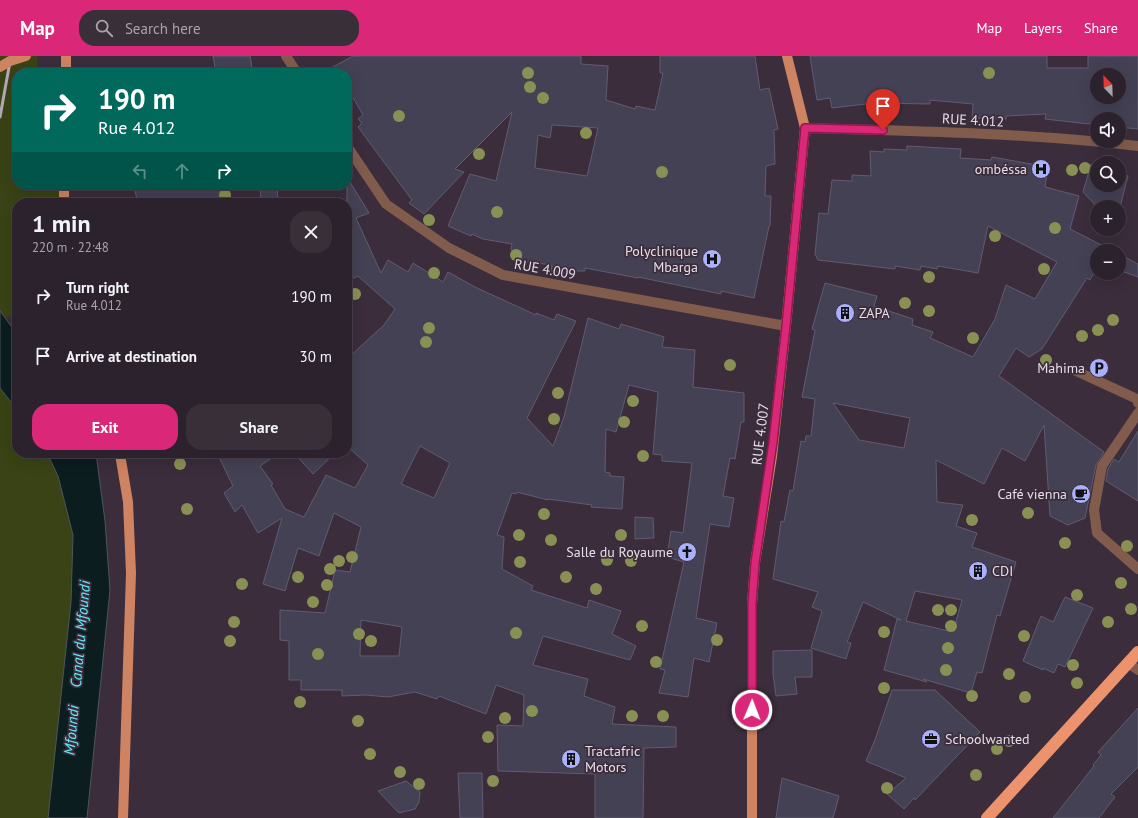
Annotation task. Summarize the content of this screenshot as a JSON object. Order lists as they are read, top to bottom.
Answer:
{
  "streets": {
    "main road": ["RUE 4.007"],
    "street": ["RUE 4.012", "RUE 4.009"]
  },
  "crossings": [
    ["RUE 4.012", "RUE 4.007"],
    ["RUE 4.009", "RUE 4.007"]
  ],
  "water": ["Canal du Mfoundi", "Mfoundi"],
  "places": {
    "hospital": ["ombéssa", "Polyclinique Mbarga"],
    "building": ["ZAPA", "CDI", "Tractafric Motors"],
    "parking": ["Mahima"],
    "cafe": ["Café vienna"],
    "church": ["Salle du Royaume"],
    "office": ["Schoolwanted"]
  },
  "north": "top left",
  "page": {
    "header": "Map",
    "search": "Search here",
    "nav": ["Map", "Layers", "Share"],
    "map_buttons": ["+", "−"],
    "turn": ["190 m", "Rue 4.012"],
    "heading": ["1 min", "220 m · 22:48"],
    "list": [
      {
        "name": "Turn right",
        "note": "Rue 4.012",
        "value": "190 m"
      },
      {
        "name": "Arrive at destination",
        "value": "30 m"
      }
    ],
    "buttons": ["Exit", "Share"]
  }
}
